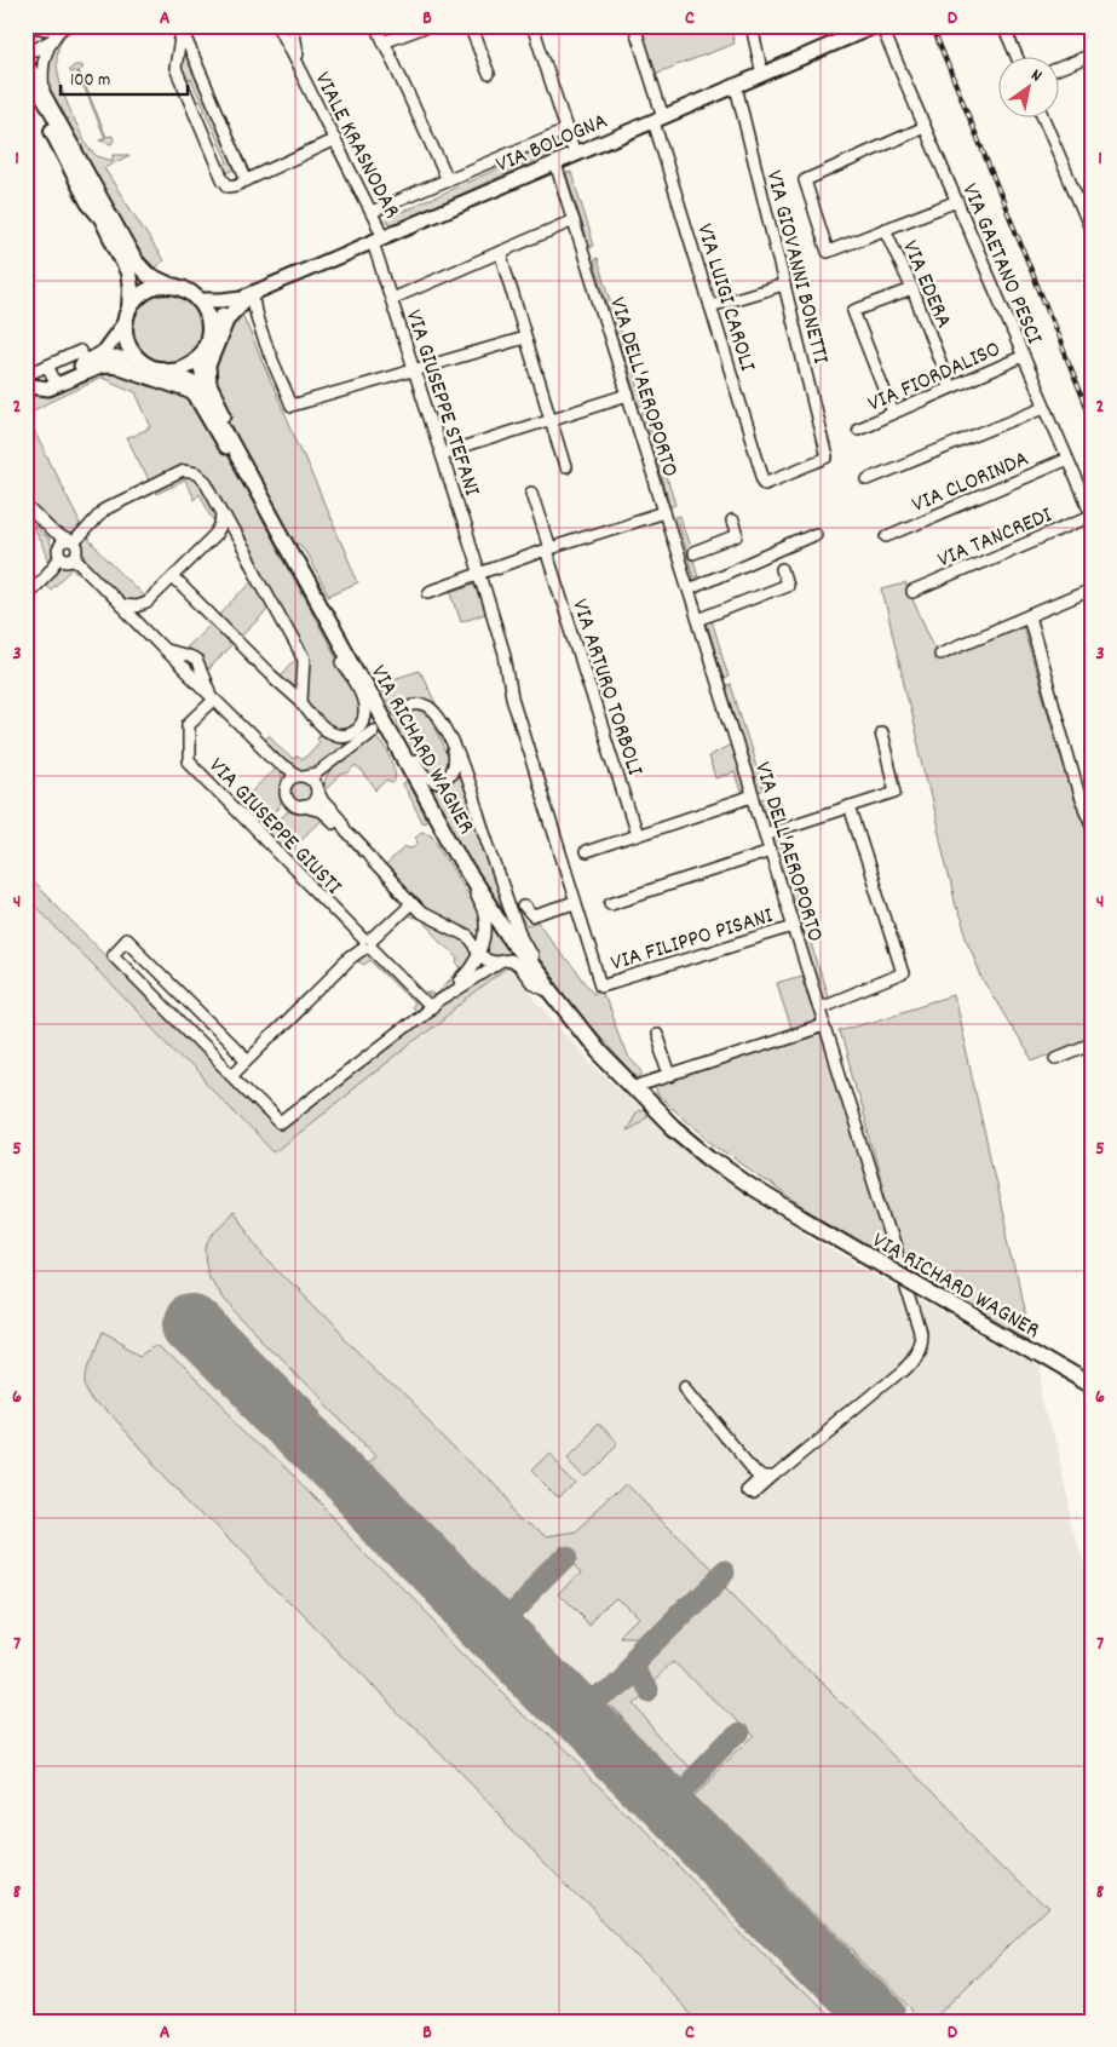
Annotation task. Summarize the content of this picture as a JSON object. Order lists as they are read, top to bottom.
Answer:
{
  "streets": {
    "main road": ["VIA BOLOGNA", "VIA RICHARD WAGNER"],
    "street": [
      "VIALE KRASNODAR",
      "VIA GAETANO PESCI",
      "VIA GIOVANNI BONETTI",
      "VIA EDERA",
      "VIA LUIGI CAROLI",
      "VIA FIORDALISO",
      "VIA DELL'AEROPORTO",
      "VIA GIUSEPPE STEFANI",
      "VIA CLORINDA",
      "VIA TANCREDI",
      "VIA ARTURO TORBOLI",
      "VIA GIUSEPPE GIUSTI",
      "VIA FILIPPO PISANI"
    ]
  },
  "crossings": [
    ["VIA BOLOGNA", "VIALE KRASNODAR"],
    ["VIA BOLOGNA", "VIA GIOVANNI BONETTI"],
    ["VIA BOLOGNA", "VIA LUIGI CAROLI"],
    ["VIA BOLOGNA", "VIA DELL'AEROPORTO"],
    ["VIA BOLOGNA", "VIA GIUSEPPE STEFANI"],
    ["VIA BOLOGNA", "VIA RICHARD WAGNER"],
    ["VIALE KRASNODAR", "VIA GIUSEPPE STEFANI"],
    ["VIA GAETANO PESCI", "VIA FIORDALISO"],
    ["VIA GAETANO PESCI", "VIA CLORINDA"],
    ["VIA GAETANO PESCI", "VIA TANCREDI"],
    ["VIA GIOVANNI BONETTI", "VIA LUIGI CAROLI"],
    ["VIA EDERA", "VIA FIORDALISO"],
    ["VIA DELL'AEROPORTO", "VIA FILIPPO PISANI"],
    ["VIA GIUSEPPE STEFANI", "VIA FILIPPO PISANI"],
    ["VIA RICHARD WAGNER", "VIA GIUSEPPE GIUSTI"]
  ],
  "scale_bar": "100 m",
  "north": "top right",
  "grid": {
    "columns": [
      "A",
      "B",
      "C",
      "D"
    ],
    "rows": [
      "1",
      "2",
      "3",
      "4",
      "5",
      "6",
      "7",
      "8"
    ]
  }
}
